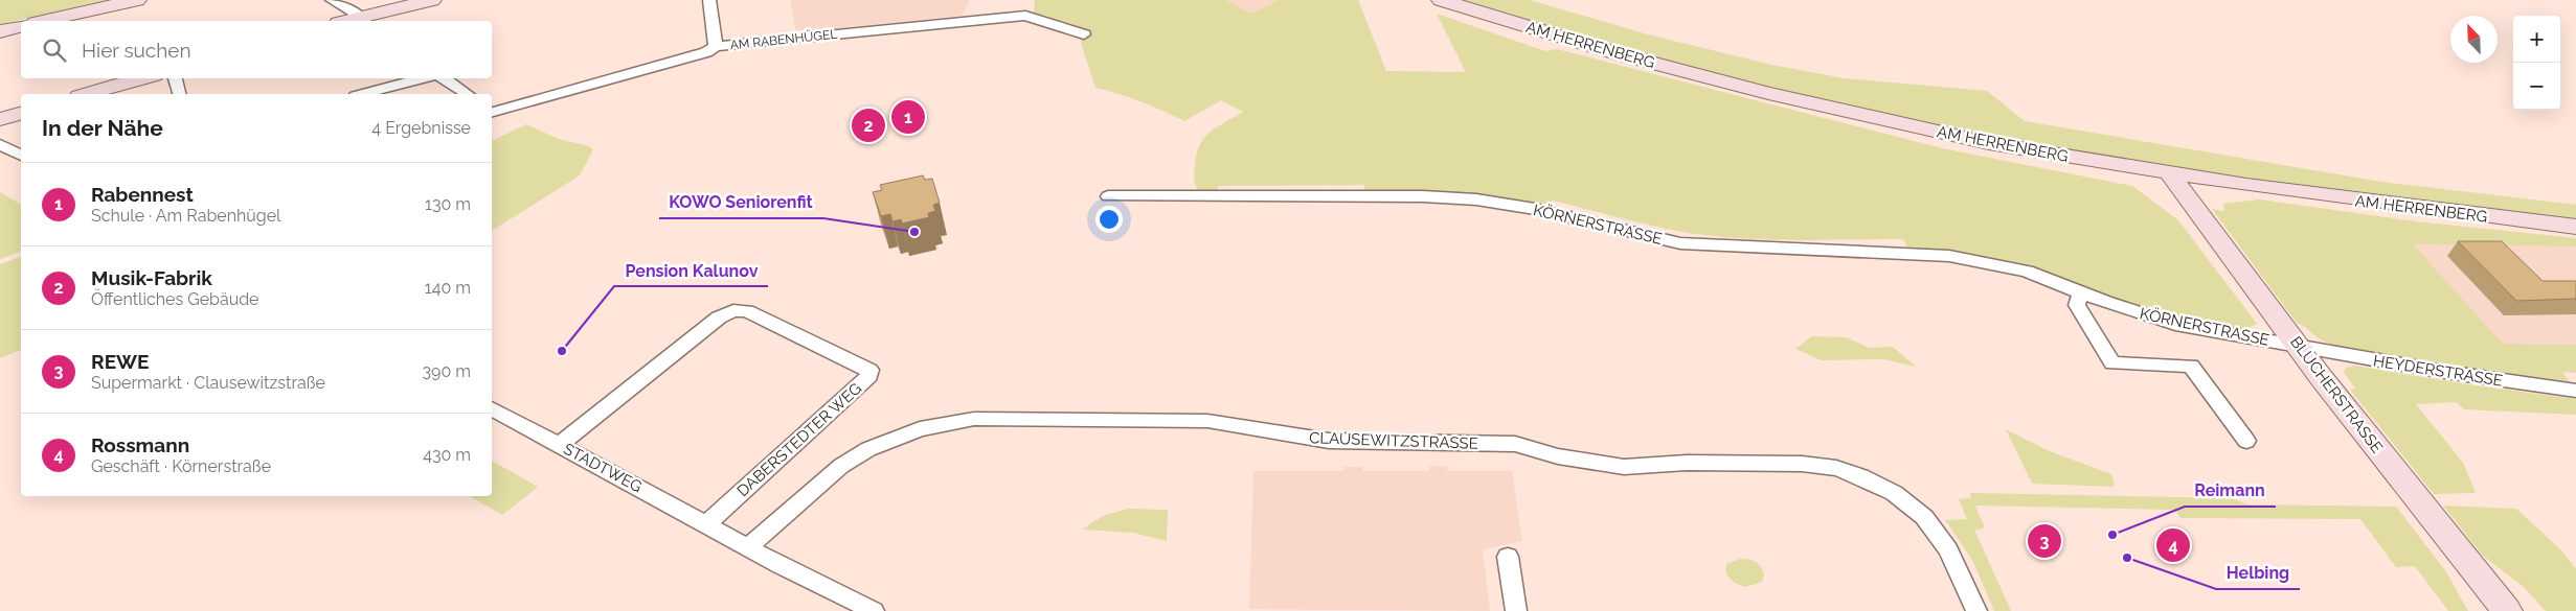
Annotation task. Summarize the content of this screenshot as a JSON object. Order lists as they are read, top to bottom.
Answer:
{
  "streets": {
    "main road": ["AM HERRENBERG", "BLÜCHERSTRASSE"],
    "street": [
      "AM RABENHÜGEL",
      "KÖRNERSTRASSE",
      "HEYDERSTRASSE",
      "DABERSTEDTER WEG",
      "CLAUSEWITZSTRASSE",
      "STADTWEG"
    ]
  },
  "crossings": [
    ["AM HERRENBERG", "BLÜCHERSTRASSE"],
    ["KÖRNERSTRASSE", "HEYDERSTRASSE"],
    ["KÖRNERSTRASSE", "BLÜCHERSTRASSE"],
    ["HEYDERSTRASSE", "BLÜCHERSTRASSE"],
    ["DABERSTEDTER WEG", "STADTWEG"],
    ["CLAUSEWITZSTRASSE", "STADTWEG"]
  ],
  "places": [
    "KOWO Seniorenfit",
    "Pension Kalunov",
    "Reimann",
    "Helbing"
  ],
  "north": "top left",
  "page": {
    "map_buttons": ["+", "−"],
    "search": "Hier suchen",
    "heading": ["In der Nähe", "4 Ergebnisse"],
    "pins": [
      "1",
      "2",
      "3",
      "4"
    ],
    "list": [
      {
        "mark": "1",
        "name": "Rabennest",
        "note": "Schule · Am Rabenhügel",
        "value": "130 m"
      },
      {
        "mark": "2",
        "name": "Musik-Fabrik",
        "note": "Öffentliches Gebäude",
        "value": "140 m"
      },
      {
        "mark": "3",
        "name": "REWE",
        "note": "Supermarkt · Clausewitzstraße",
        "value": "390 m"
      },
      {
        "mark": "4",
        "name": "Rossmann",
        "note": "Geschäft · Körnerstraße",
        "value": "430 m"
      }
    ]
  }
}
